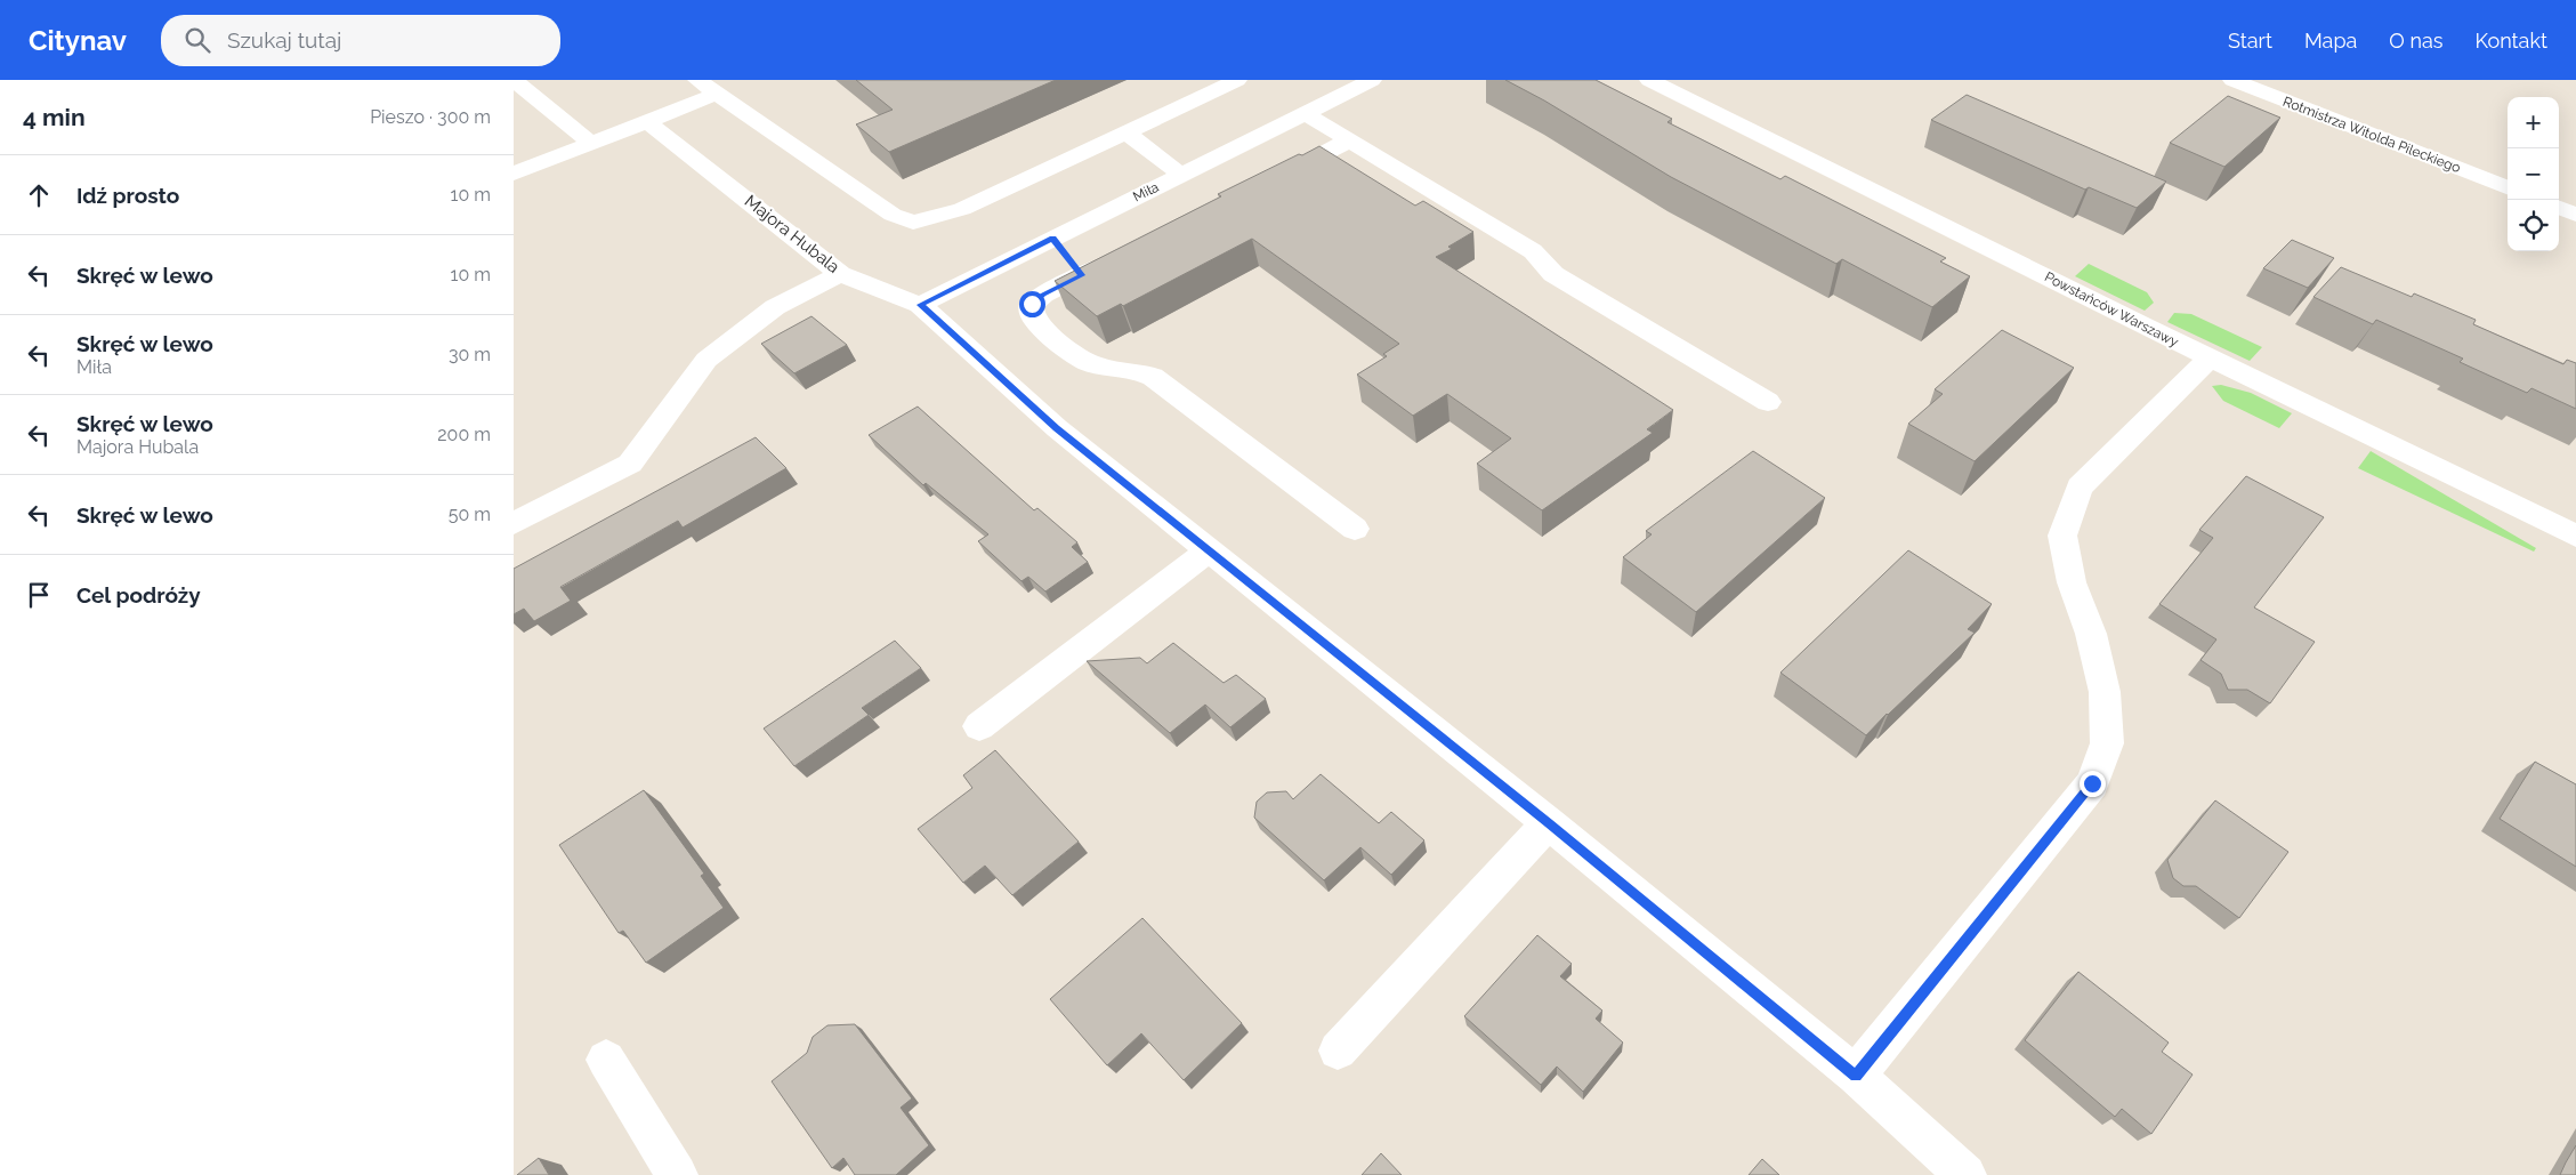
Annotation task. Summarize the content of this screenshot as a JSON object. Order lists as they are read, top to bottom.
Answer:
{
  "streets": {
    "street": [
      "Rotmistrza Witolda Pileckiego",
      "Miła",
      "Majora Hubala",
      "Powstańców Warszawy"
    ]
  },
  "crossings": [
    ["Miła", "Majora Hubala"]
  ],
  "page": {
    "header": "Citynav",
    "search": "Szukaj tutaj",
    "nav": [
      "Start",
      "Mapa",
      "O nas",
      "Kontakt"
    ],
    "heading": ["4 min", "Pieszo · 300 m"],
    "map_buttons": ["+", "−"],
    "list": [
      ["Idź prosto", "10 m"],
      ["Skręć w lewo", "10 m"],
      ["Skręć w lewo", "Miła", "30 m"],
      ["Skręć w lewo", "Majora Hubala", "200 m"],
      ["Skręć w lewo", "50 m"],
      "Cel podróży"
    ]
  }
}
